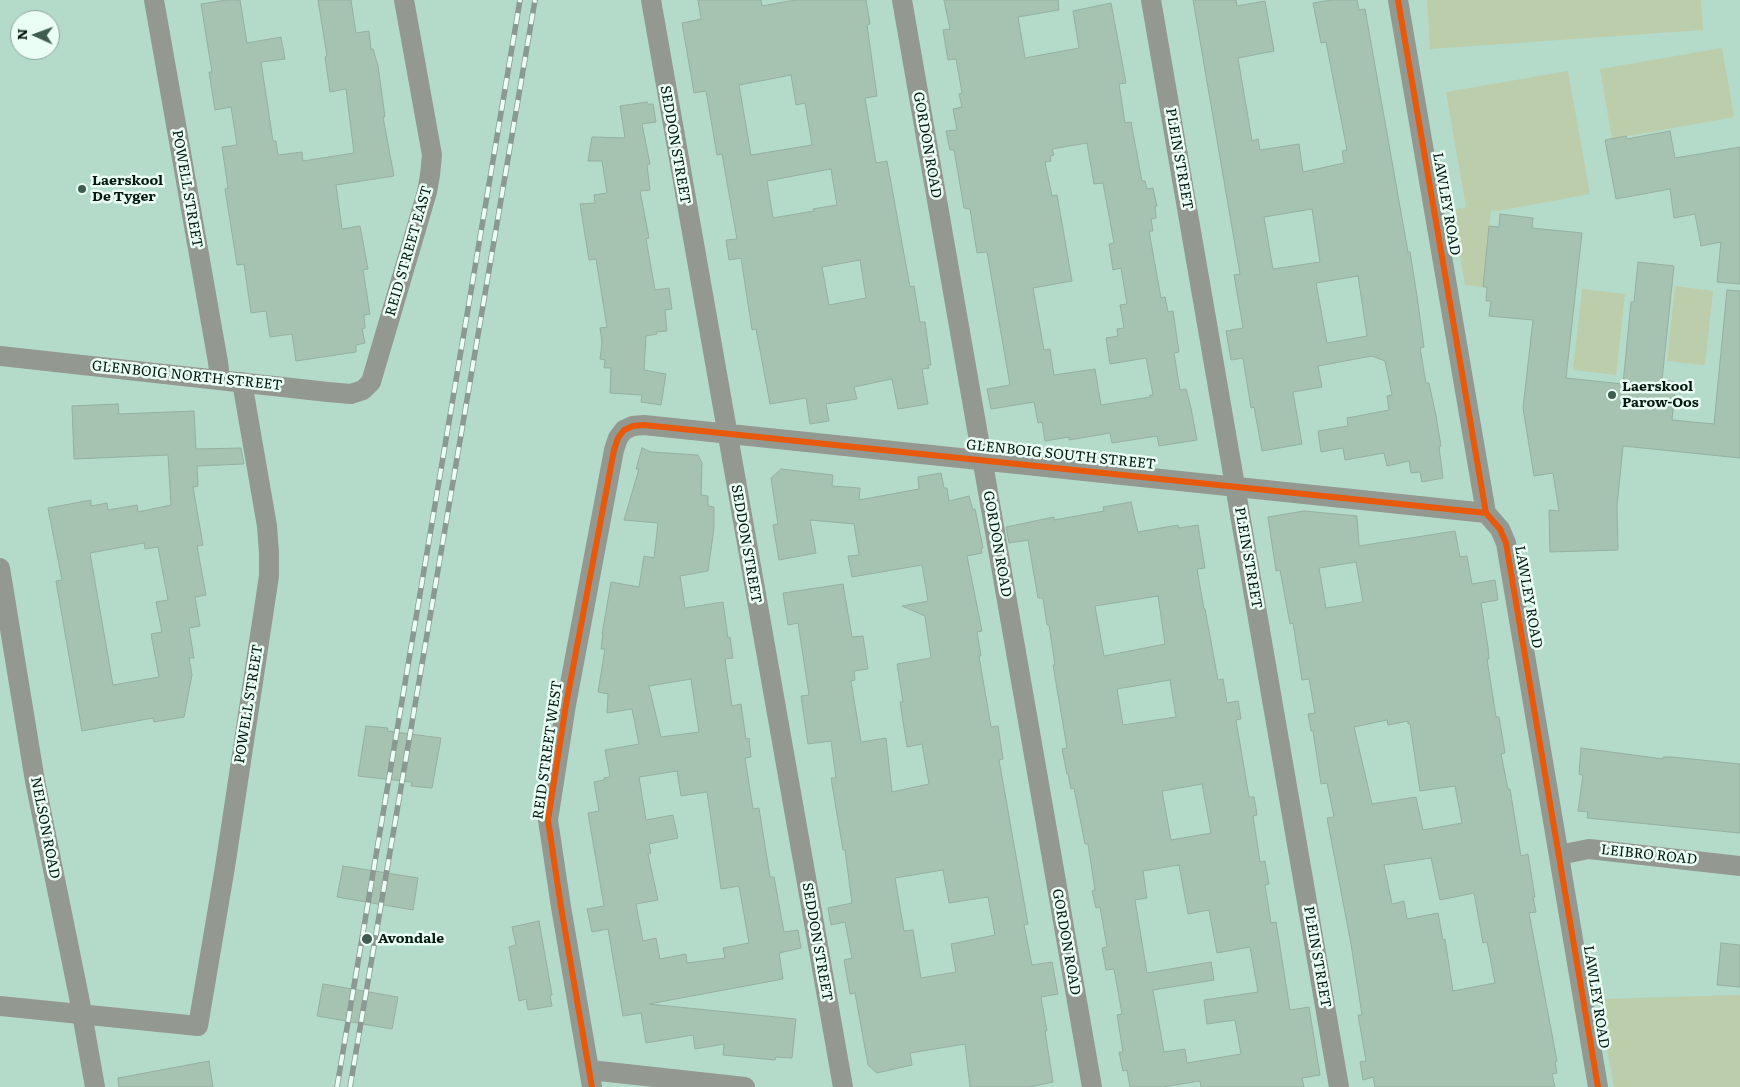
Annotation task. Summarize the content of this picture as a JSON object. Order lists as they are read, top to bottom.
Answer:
{
  "streets": {
    "street": [
      "SEDDON STREET",
      "GORDON ROAD",
      "PLEIN STREET",
      "POWELL STREET",
      "LAWLEY ROAD",
      "REID STREET EAST",
      "GLENBOIG NORTH STREET",
      "GLENBOIG SOUTH STREET",
      "REID STREET WEST",
      "NELSON ROAD",
      "LEIBRO ROAD"
    ]
  },
  "crossings": [
    ["SEDDON STREET", "GLENBOIG SOUTH STREET"],
    ["GORDON ROAD", "GLENBOIG SOUTH STREET"],
    ["PLEIN STREET", "GLENBOIG SOUTH STREET"],
    ["POWELL STREET", "GLENBOIG NORTH STREET"],
    ["POWELL STREET", "NELSON ROAD"],
    ["LAWLEY ROAD", "GLENBOIG SOUTH STREET"],
    ["LAWLEY ROAD", "LEIBRO ROAD"],
    ["REID STREET EAST", "GLENBOIG NORTH STREET"],
    ["GLENBOIG SOUTH STREET", "REID STREET WEST"]
  ],
  "places": ["Laerskool De Tyger", "Laerskool Parow-Oos", "Avondale"],
  "north": "left"
}
